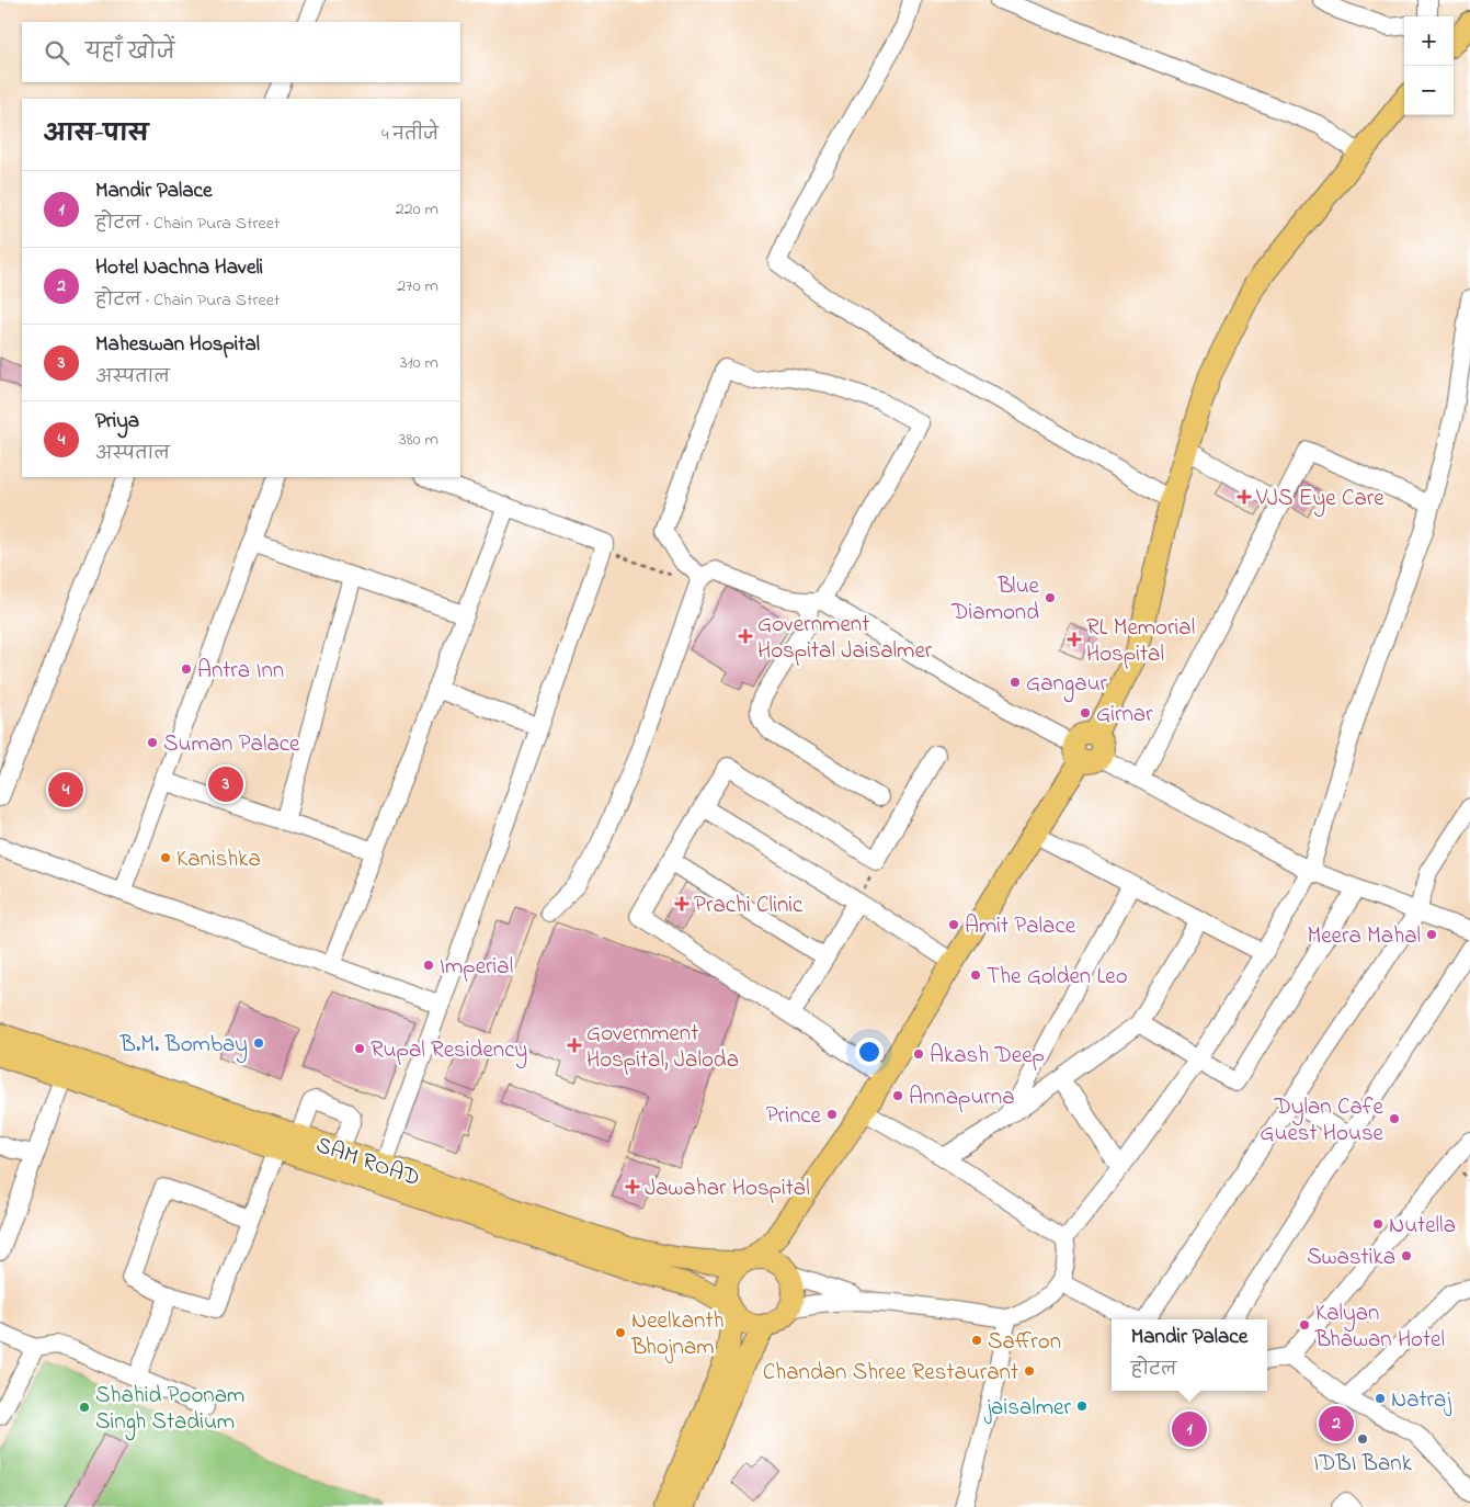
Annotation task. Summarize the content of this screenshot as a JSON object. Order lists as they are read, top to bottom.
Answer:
{
  "streets": {
    "main road": ["SAM ROAD"]
  },
  "places": {
    "health": [
      "VJS Eye Care",
      "Government Hospital Jaisalmer",
      "RL Memorial Hospital",
      "Prachi Clinic",
      "Government Hospital, Jaloda",
      "Jawahar Hospital"
    ],
    "other": [
      "Blue Diamond",
      "Antra Inn",
      "Gangaur",
      "Girnar",
      "Suman Palace",
      "Kanishka",
      "Amit Palace",
      "Meera Mahal",
      "Imperial",
      "The Golden Leo",
      "B.M. Bombay",
      "Rupal Residency",
      "Akash Deep",
      "Annapurna",
      "Prince",
      "Dylan Cafe Guest House",
      "Nutella",
      "Swastika",
      "Kalyan Bhawan Hotel",
      "Neelkanth Bhojnam",
      "Saffron",
      "Chandan Shree Restaurant",
      "Natraj",
      "jaisalmer",
      "Shahid Poonam Singh Stadium",
      "IDBI Bank"
    ]
  },
  "page": {
    "map_buttons": ["+", "−"],
    "search": "यहाँ खोजें",
    "heading": ["आस-पास", "4 नतीजे"],
    "list": [
      {
        "mark": "1",
        "name": "Mandir Palace",
        "note": "होटल · Chain Pura Street",
        "value": "220 m"
      },
      {
        "mark": "2",
        "name": "Hotel Nachna Haveli",
        "note": "होटल · Chain Pura Street",
        "value": "270 m"
      },
      {
        "mark": "3",
        "name": "Maheswan Hospital",
        "note": "अस्पताल",
        "value": "310 m"
      },
      {
        "mark": "4",
        "name": "Priya",
        "note": "अस्पताल",
        "value": "380 m"
      }
    ],
    "pins": [
      "3",
      "4",
      "2",
      "1"
    ],
    "popup": ["Mandir Palace", "होटल"]
  }
}
